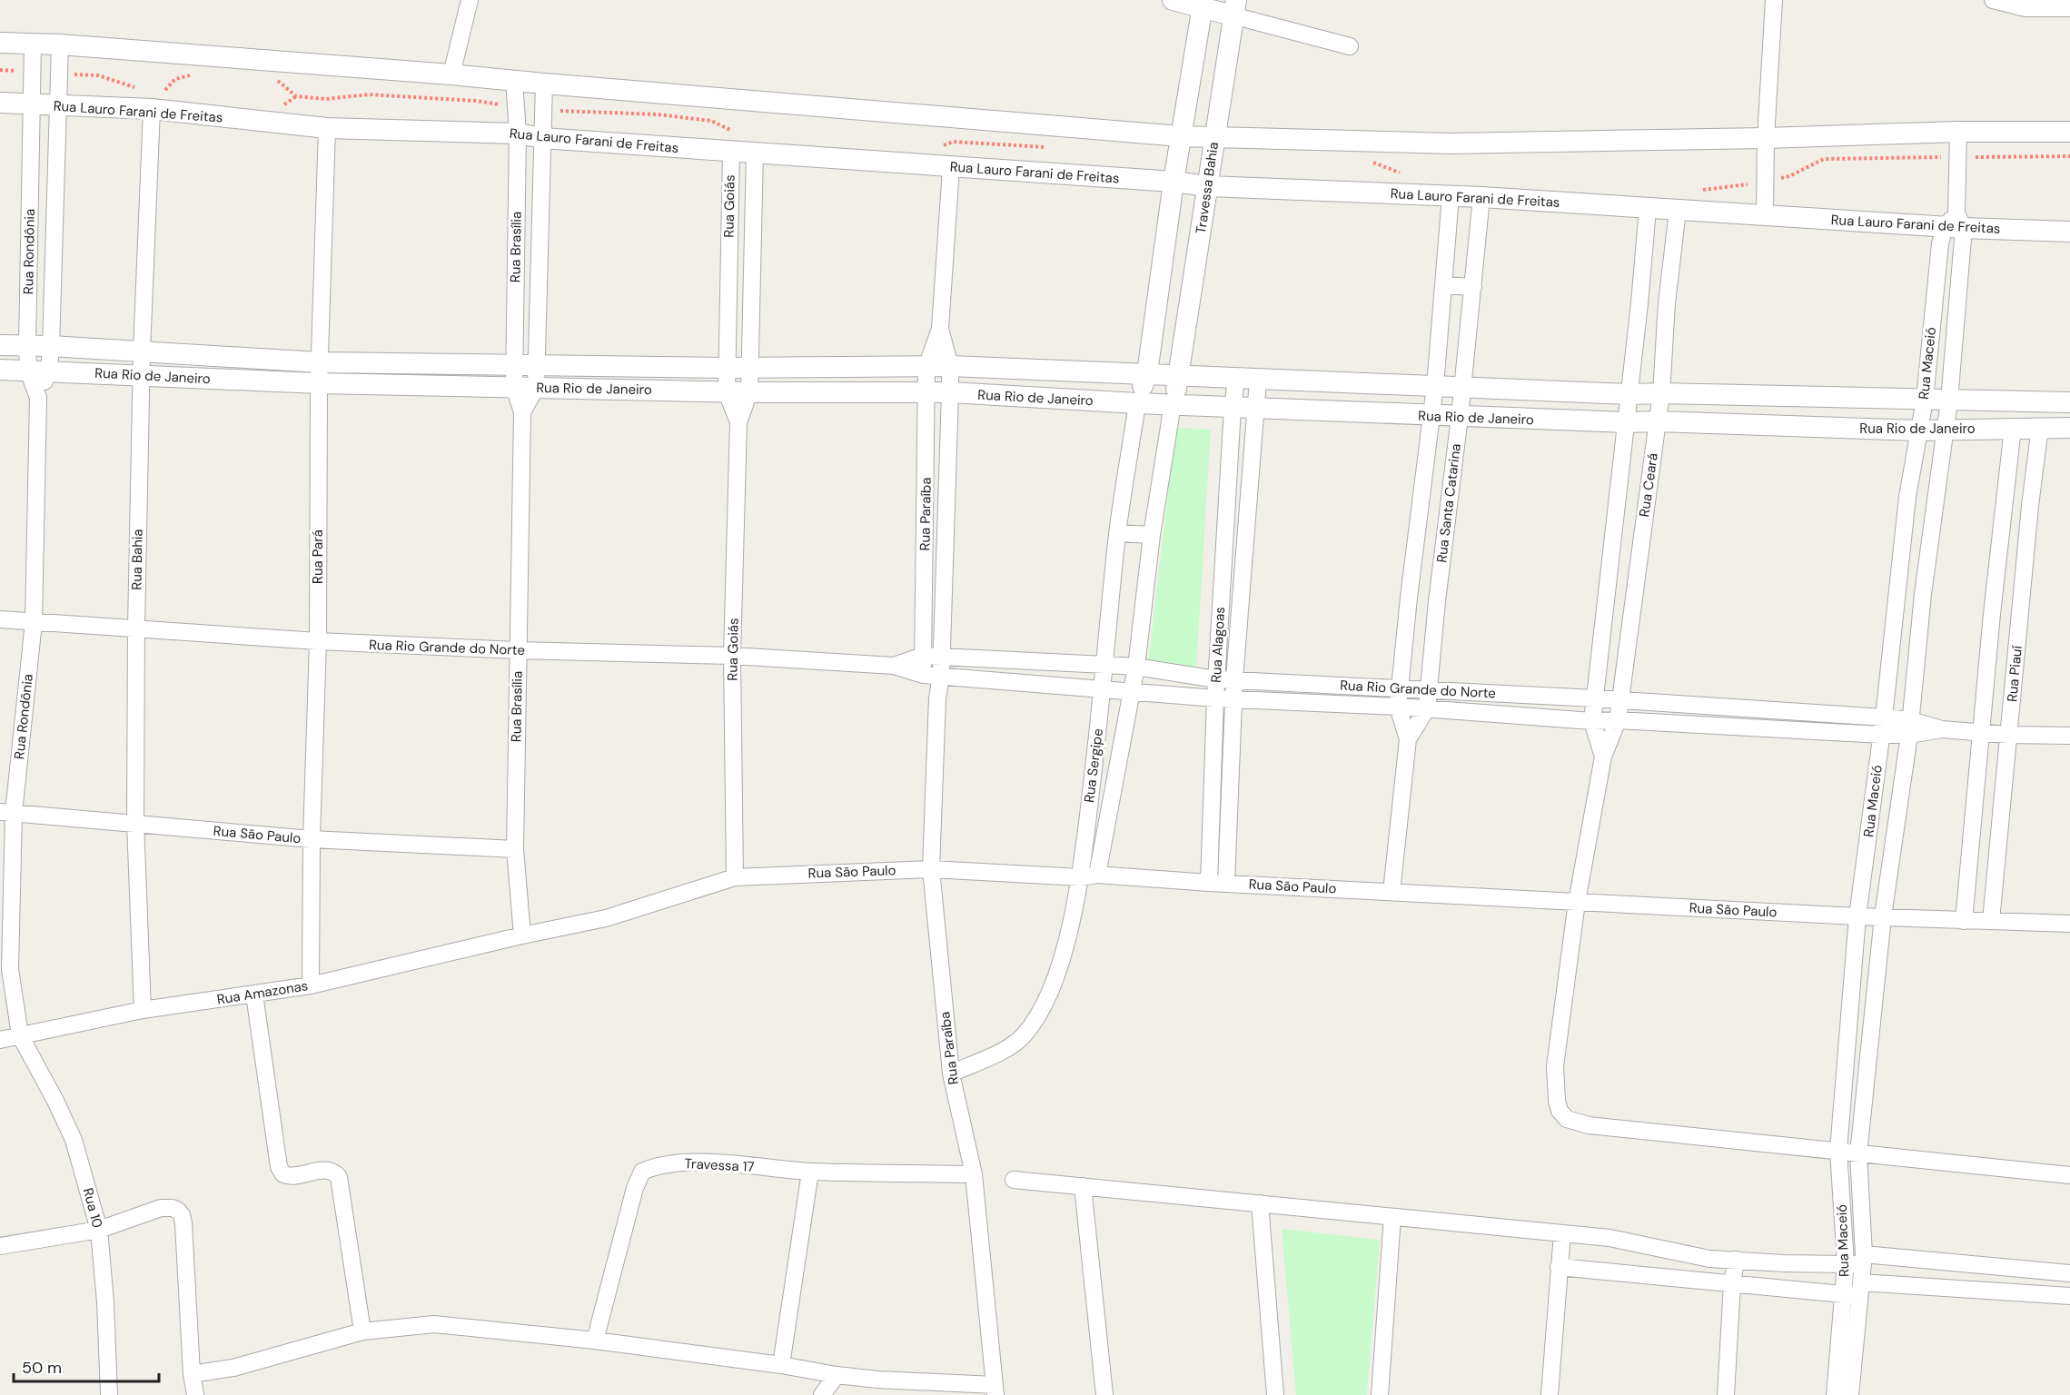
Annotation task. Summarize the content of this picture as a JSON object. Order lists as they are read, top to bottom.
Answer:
{
  "streets": {
    "street": [
      "Rua Lauro Farani de Freitas",
      "Travessa Bahia",
      "Rua Goiás",
      "Rua Brasília",
      "Rua Rondônia",
      "Rua Maceió",
      "Rua Rio de Janeiro",
      "Rua Ceará",
      "Rua Santa Catarina",
      "Rua Paraíba",
      "Rua Pará",
      "Rua Bahia",
      "Rua Alagoas",
      "Rua Rio Grande do Norte",
      "Rua Piauí",
      "Rua Sergipe",
      "Rua São Paulo",
      "Rua Amazonas",
      "Travessa 17",
      "Rua 10"
    ]
  },
  "crossings": [
    ["Rua Lauro Farani de Freitas", "Travessa Bahia"],
    ["Rua Lauro Farani de Freitas", "Rua Goiás"],
    ["Rua Lauro Farani de Freitas", "Rua Brasília"],
    ["Rua Lauro Farani de Freitas", "Rua Rondônia"],
    ["Rua Lauro Farani de Freitas", "Rua Maceió"],
    ["Rua Lauro Farani de Freitas", "Rua Ceará"],
    ["Rua Lauro Farani de Freitas", "Rua Santa Catarina"],
    ["Rua Lauro Farani de Freitas", "Rua Paraíba"],
    ["Rua Lauro Farani de Freitas", "Rua Pará"],
    ["Rua Lauro Farani de Freitas", "Rua Bahia"],
    ["Travessa Bahia", "Rua Rio de Janeiro"],
    ["Travessa Bahia", "Rua Sergipe"],
    ["Rua Goiás", "Rua Rio de Janeiro"],
    ["Rua Goiás", "Rua Rio Grande do Norte"],
    ["Rua Goiás", "Rua São Paulo"],
    ["Rua Brasília", "Rua Rio de Janeiro"],
    ["Rua Brasília", "Rua Rio Grande do Norte"],
    ["Rua Brasília", "Rua São Paulo"],
    ["Rua Brasília", "Rua Amazonas"],
    ["Rua Rondônia", "Rua Rio de Janeiro"],
    ["Rua Rondônia", "Rua Rio Grande do Norte"],
    ["Rua Rondônia", "Rua São Paulo"],
    ["Rua Rondônia", "Rua Amazonas"],
    ["Rua Rondônia", "Rua 10"],
    ["Rua Maceió", "Rua Rio de Janeiro"],
    ["Rua Maceió", "Rua Ceará"],
    ["Rua Maceió", "Rua Rio Grande do Norte"],
    ["Rua Maceió", "Rua São Paulo"],
    ["Rua Rio de Janeiro", "Rua Ceará"],
    ["Rua Rio de Janeiro", "Rua Santa Catarina"],
    ["Rua Rio de Janeiro", "Rua Paraíba"],
    ["Rua Rio de Janeiro", "Rua Pará"],
    ["Rua Rio de Janeiro", "Rua Bahia"],
    ["Rua Rio de Janeiro", "Rua Alagoas"],
    ["Rua Rio de Janeiro", "Rua Piauí"],
    ["Rua Rio de Janeiro", "Rua Sergipe"],
    ["Rua Ceará", "Rua Rio Grande do Norte"],
    ["Rua Ceará", "Rua São Paulo"],
    ["Rua Santa Catarina", "Rua Rio Grande do Norte"],
    ["Rua Santa Catarina", "Rua São Paulo"],
    ["Rua Paraíba", "Rua Rio Grande do Norte"],
    ["Rua Paraíba", "Rua Sergipe"],
    ["Rua Paraíba", "Rua São Paulo"],
    ["Rua Paraíba", "Travessa 17"],
    ["Rua Pará", "Rua Rio Grande do Norte"],
    ["Rua Pará", "Rua São Paulo"],
    ["Rua Pará", "Rua Amazonas"],
    ["Rua Bahia", "Rua Rio Grande do Norte"],
    ["Rua Bahia", "Rua São Paulo"],
    ["Rua Bahia", "Rua Amazonas"],
    ["Rua Alagoas", "Rua Rio Grande do Norte"],
    ["Rua Alagoas", "Rua São Paulo"],
    ["Rua Rio Grande do Norte", "Rua Piauí"],
    ["Rua Rio Grande do Norte", "Rua Sergipe"],
    ["Rua Piauí", "Rua São Paulo"],
    ["Rua Sergipe", "Rua São Paulo"],
    ["Rua São Paulo", "Rua Amazonas"],
    ["Rua Amazonas", "Rua 10"]
  ],
  "scale_bar": "50 m"
}
